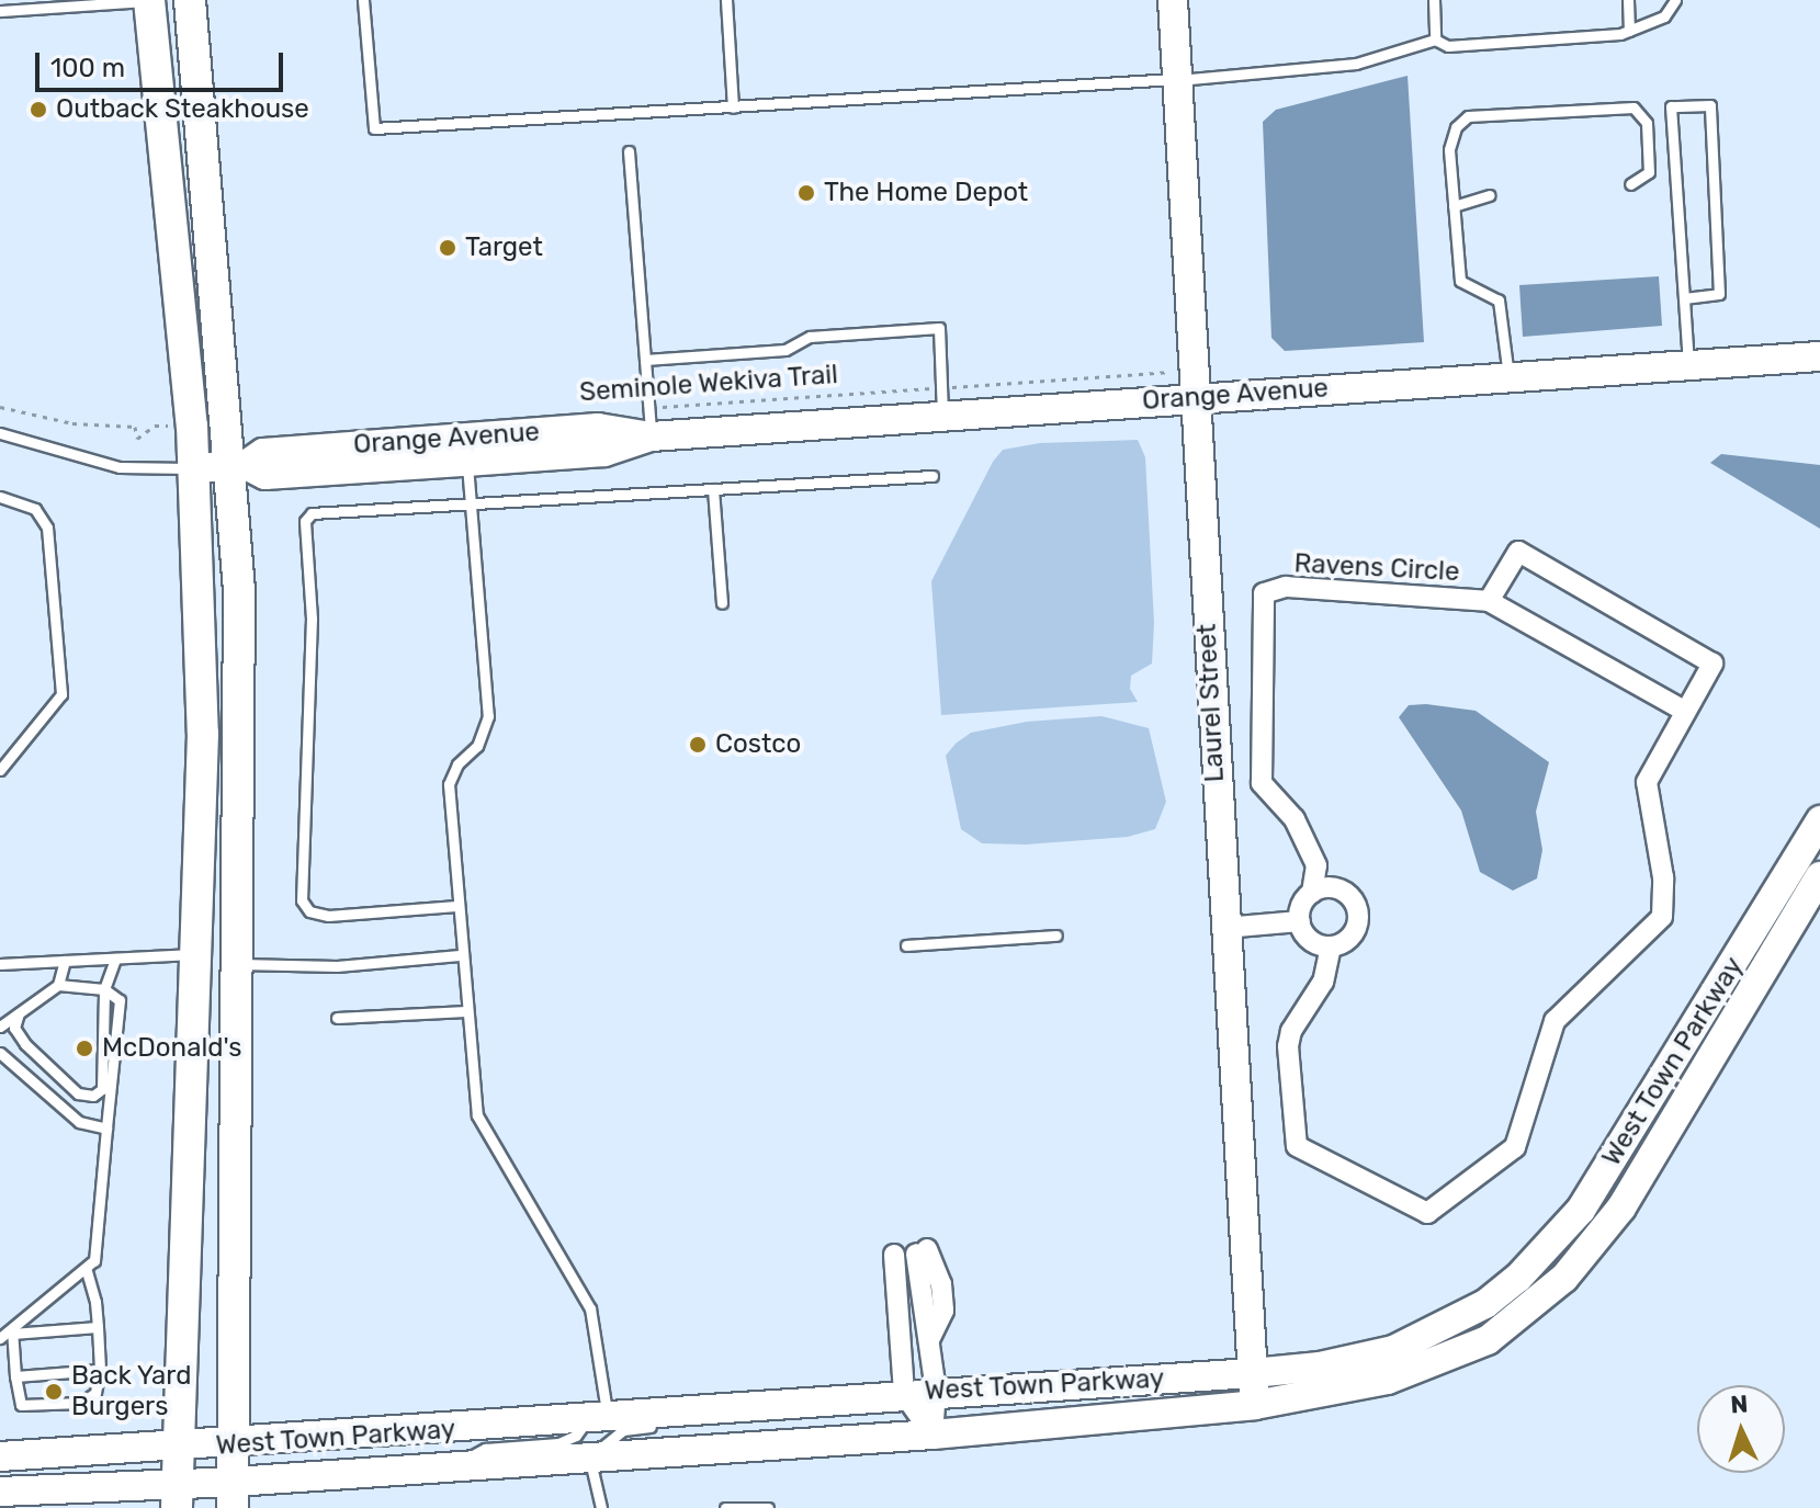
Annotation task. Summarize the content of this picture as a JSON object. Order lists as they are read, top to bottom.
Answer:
{
  "streets": {
    "main road": ["Orange Avenue", "Laurel Street", "West Town Parkway"],
    "street": ["Ravens Circle"],
    "path": ["Seminole Wekiva Trail"]
  },
  "crossings": [
    ["Seminole Wekiva Trail", "Orange Avenue"],
    ["Orange Avenue", "Laurel Street"],
    ["Laurel Street", "West Town Parkway"]
  ],
  "places": [
    "Outback Steakhouse",
    "The Home Depot",
    "Target",
    "Costco",
    "McDonald's",
    "Back Yard Burgers"
  ],
  "scale_bar": "100 m",
  "north": "top"
}
